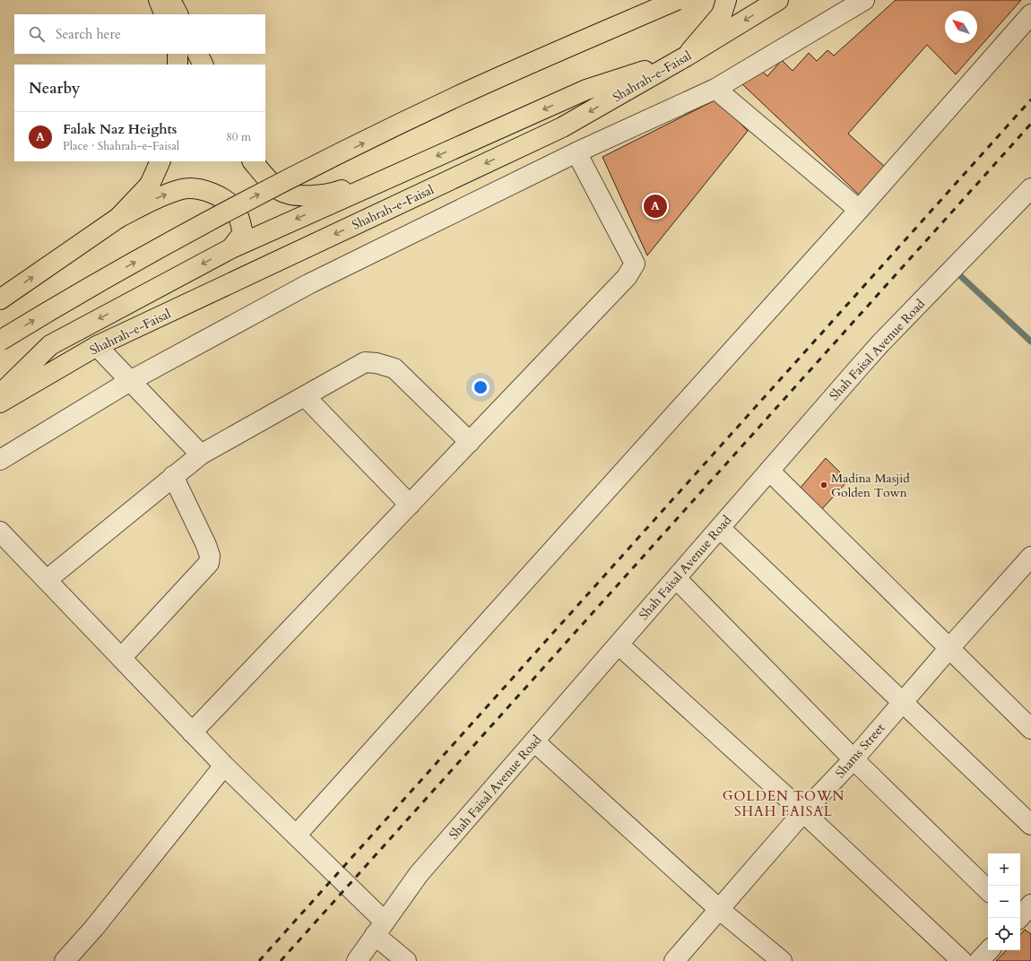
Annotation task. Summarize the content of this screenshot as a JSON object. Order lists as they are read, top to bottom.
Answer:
{
  "streets": {
    "main road": ["Shahrah-e-Faisal"],
    "street": ["Shah Faisal Avenue Road", "Shams Street"]
  },
  "districts": ["GOLDEN TOWN SHAH FAISAL"],
  "places": ["Madina Masjid Golden Town"],
  "north": "top left",
  "page": {
    "search": "Search here",
    "heading": "Nearby",
    "list": [
      {
        "mark": "A",
        "name": "Falak Naz Heights",
        "note": "Place · Shahrah-e-Faisal",
        "value": "80 m"
      }
    ],
    "pins": "A",
    "map_buttons": ["+", "−"]
  }
}
